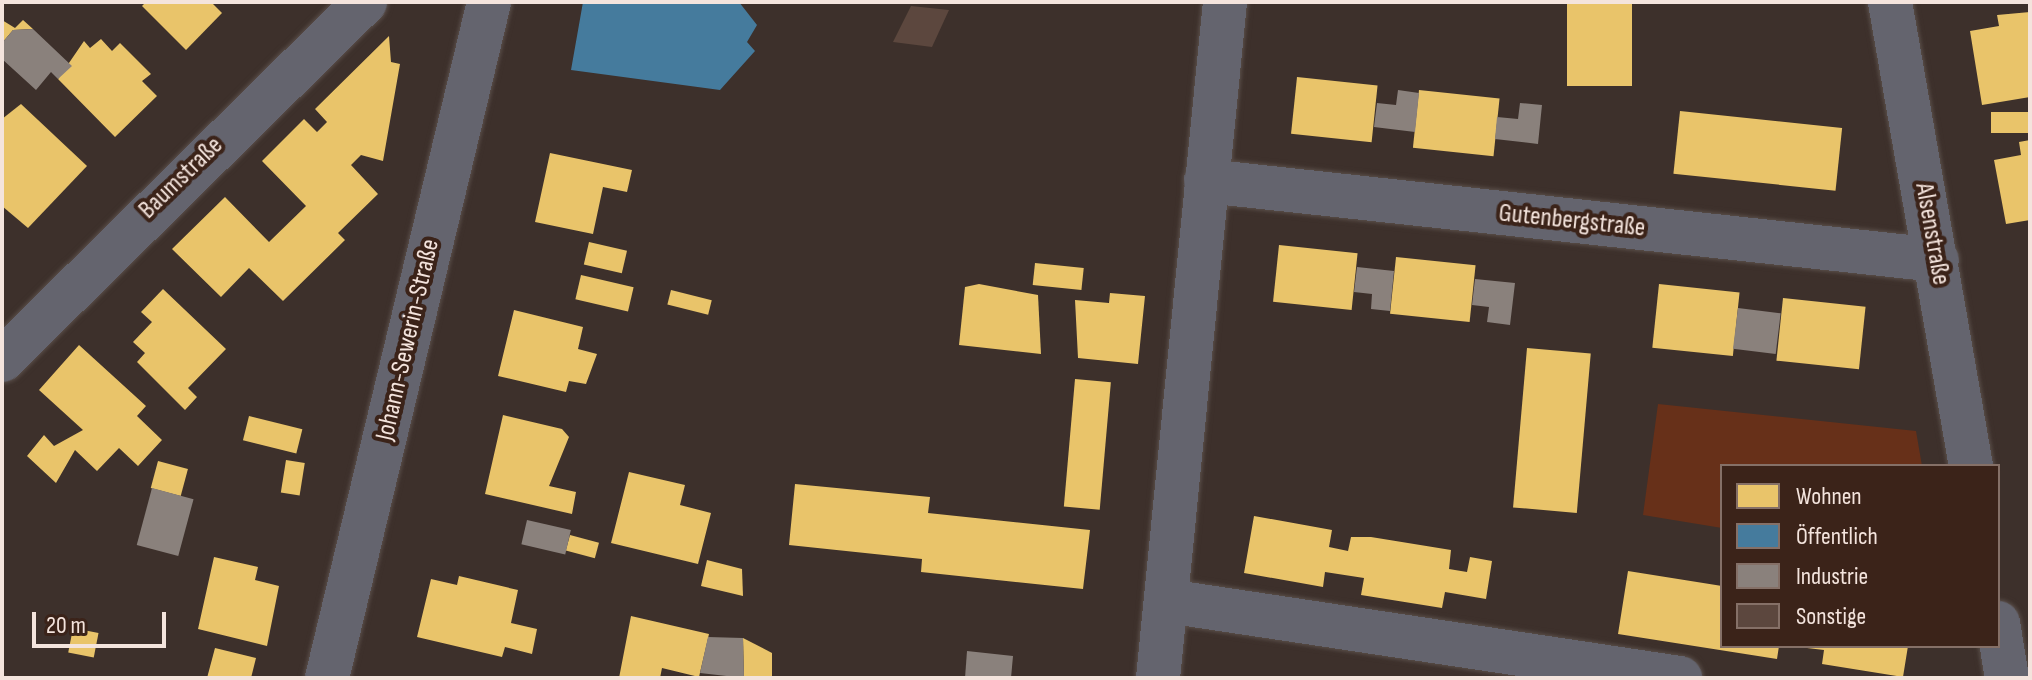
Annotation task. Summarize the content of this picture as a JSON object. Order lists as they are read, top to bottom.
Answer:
{
  "streets": {
    "street": [
      "Baumstraße",
      "Gutenbergstraße",
      "Alsenstraße",
      "Johann-Sewerin-Straße"
    ]
  },
  "crossings": [
    ["Gutenbergstraße", "Alsenstraße"]
  ],
  "legend": [
    "Wohnen",
    "Öffentlich",
    "Industrie",
    "Sonstige"
  ],
  "scale_bar": "20 m"
}
